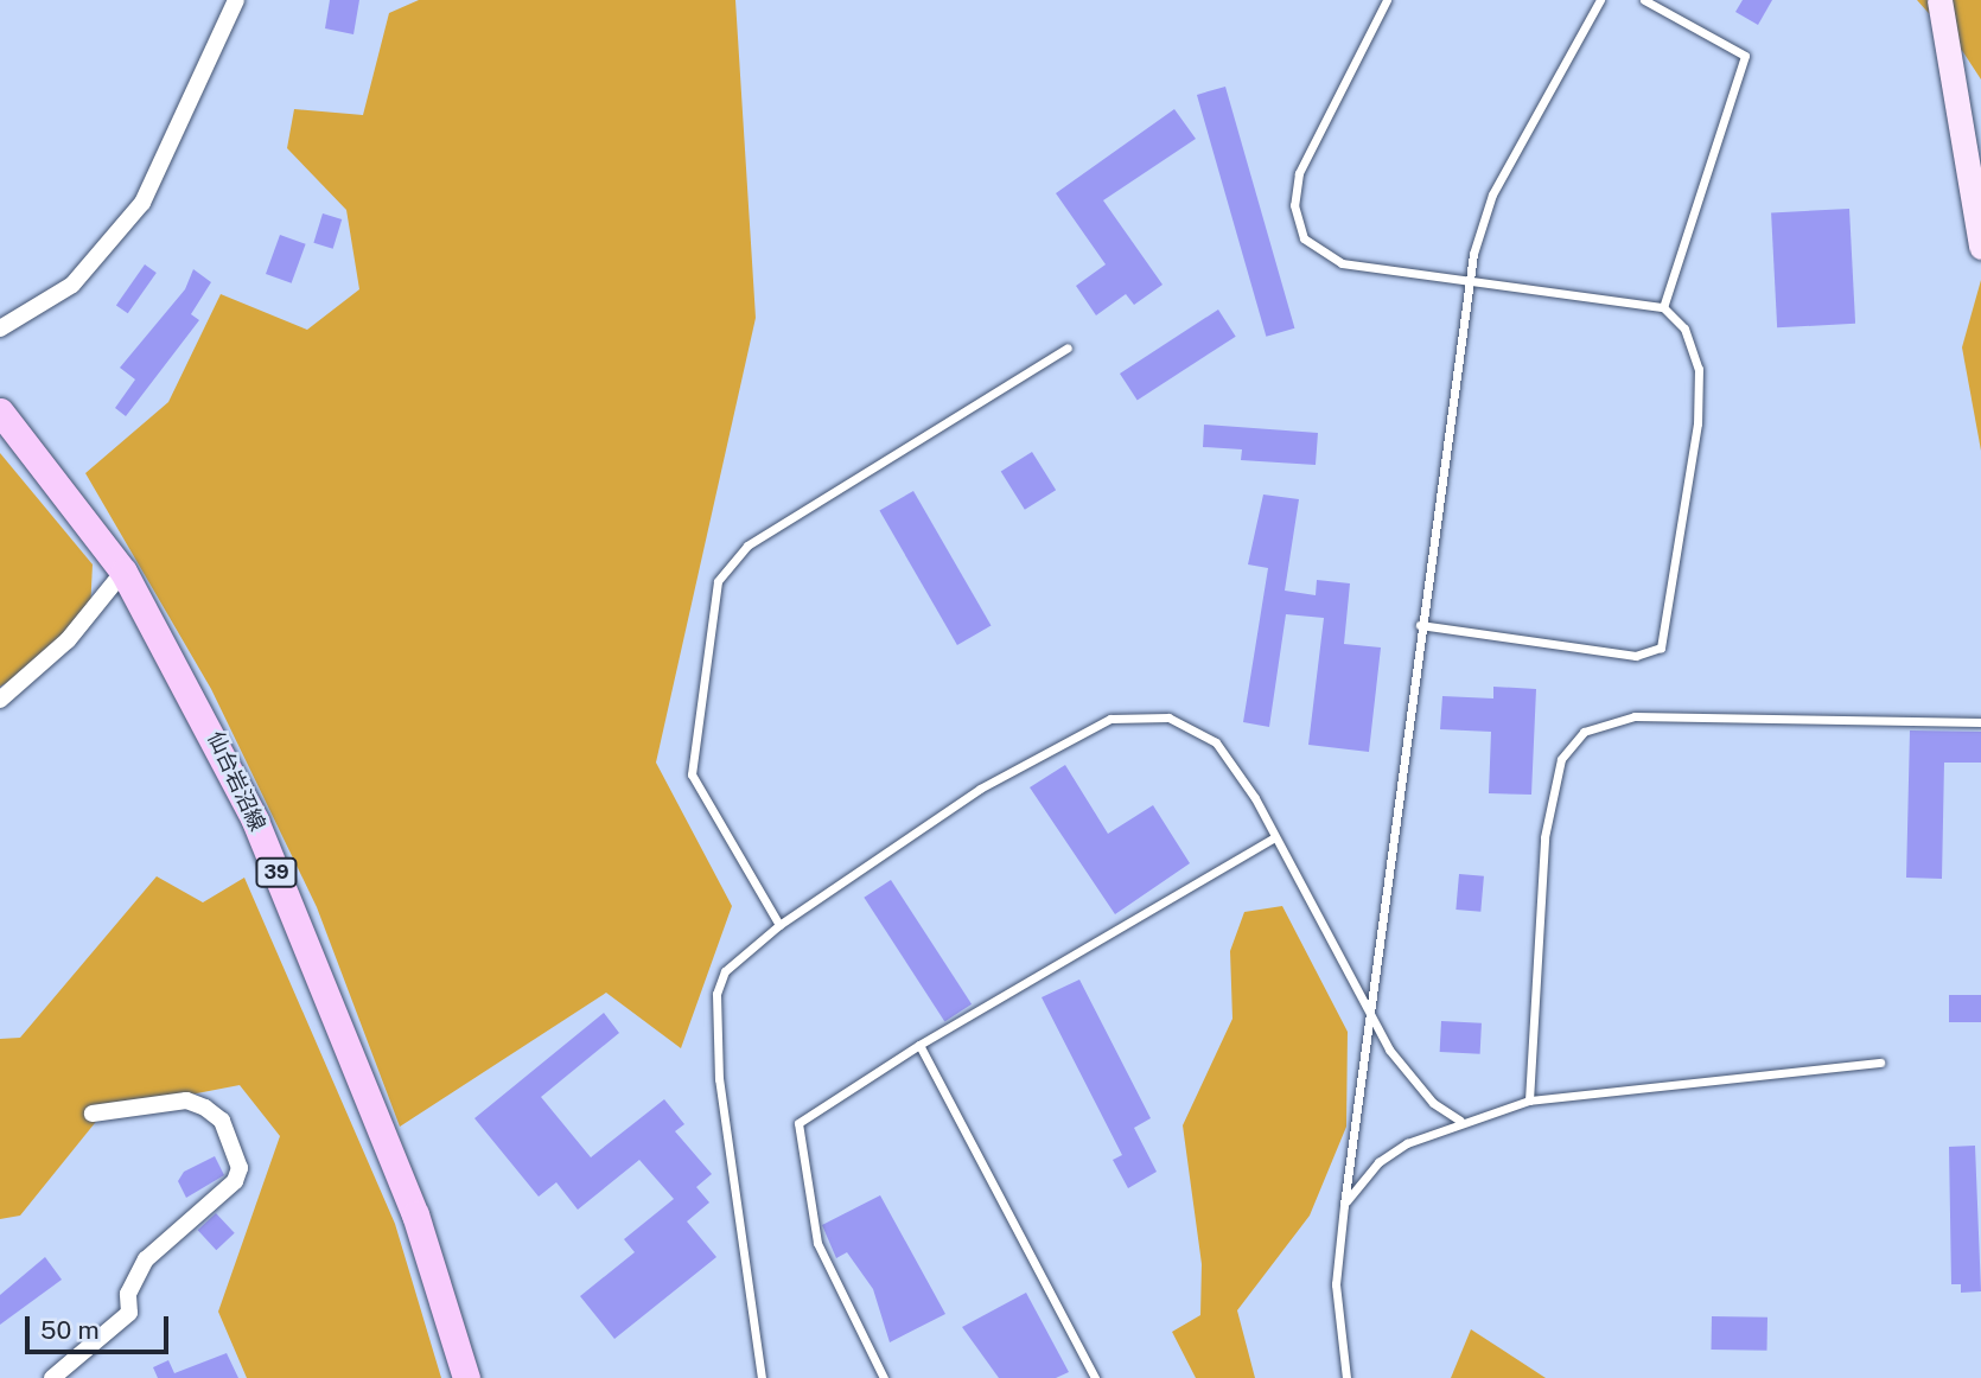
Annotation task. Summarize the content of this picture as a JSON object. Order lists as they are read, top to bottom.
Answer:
{
  "streets": {
    "main road": ["仙台岩沼線", "39"]
  },
  "scale_bar": "50 m"
}
